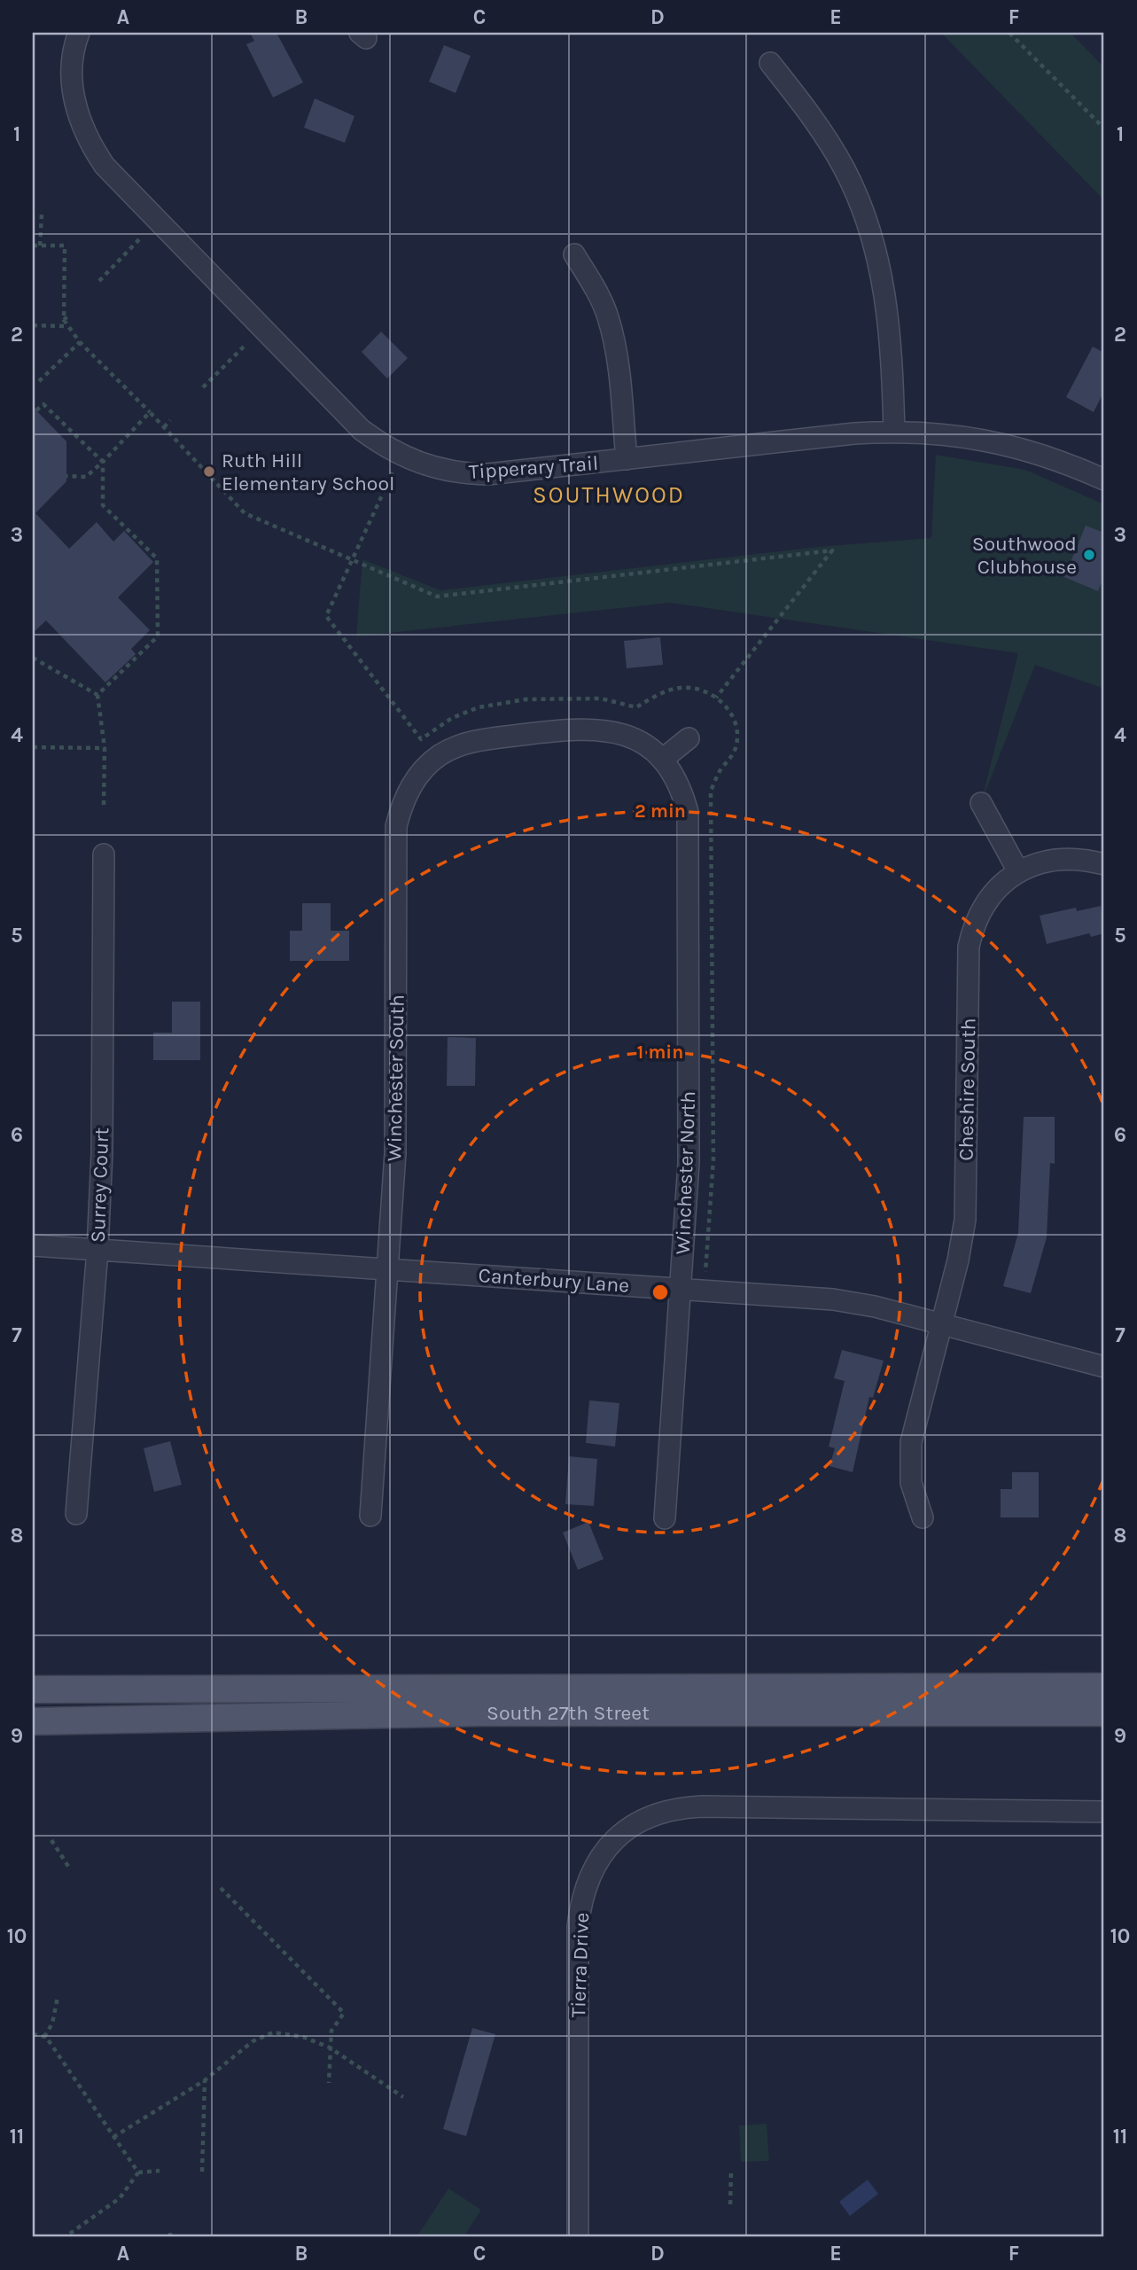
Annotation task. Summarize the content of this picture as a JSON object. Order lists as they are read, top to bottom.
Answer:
{
  "streets": {
    "main road": ["South 27th Street"],
    "street": [
      "Tipperary Trail",
      "Winchester South",
      "Cheshire South",
      "Winchester North",
      "Surrey Court",
      "Canterbury Lane",
      "Tierra Drive"
    ]
  },
  "crossings": [
    ["Winchester South", "Winchester North"],
    ["Winchester South", "Canterbury Lane"],
    ["Cheshire South", "Canterbury Lane"],
    ["Winchester North", "Canterbury Lane"],
    ["Surrey Court", "Canterbury Lane"]
  ],
  "districts": ["SOUTHWOOD"],
  "places": ["Ruth Hill Elementary School", "Southwood Clubhouse"],
  "grid": {
    "columns": [
      "A",
      "B",
      "C",
      "D",
      "E",
      "F"
    ],
    "rows": [
      "1",
      "2",
      "3",
      "4",
      "5",
      "6",
      "7",
      "8",
      "9",
      "10",
      "11"
    ]
  },
  "rings": ["2 min", "1 min"]
}
